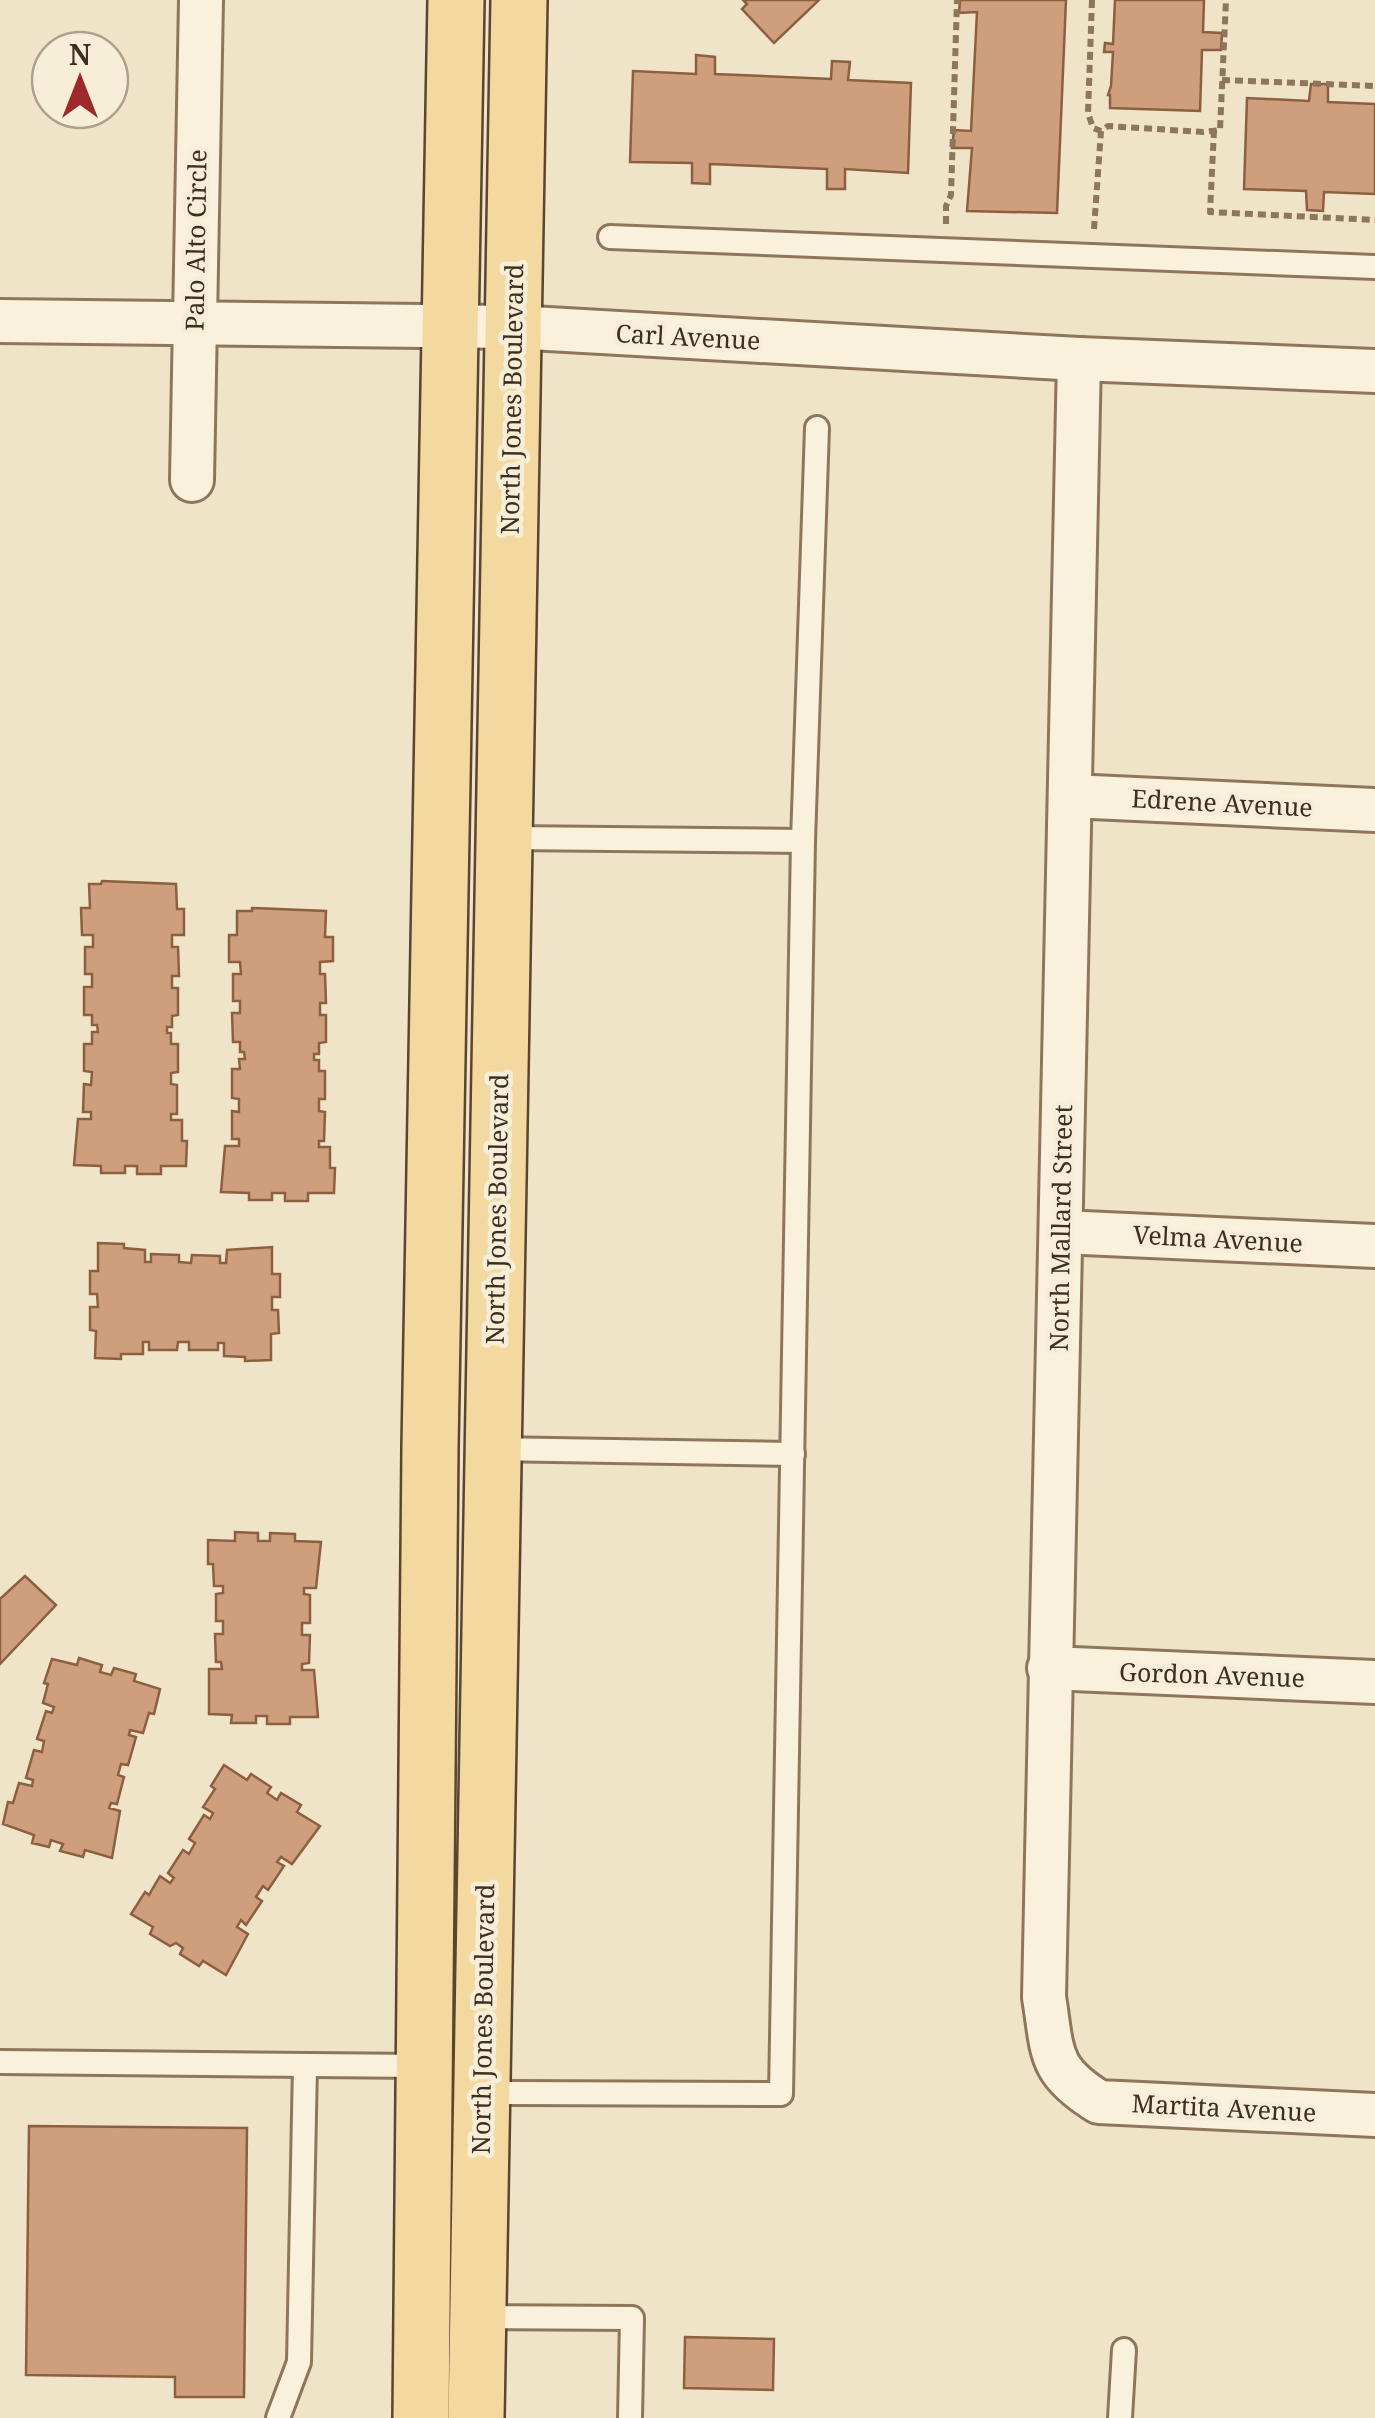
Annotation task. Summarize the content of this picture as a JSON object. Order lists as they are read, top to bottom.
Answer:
{
  "streets": {
    "main road": ["North Jones Boulevard"],
    "street": [
      "Palo Alto Circle",
      "Carl Avenue",
      "Edrene Avenue",
      "North Mallard Street",
      "Velma Avenue",
      "Gordon Avenue",
      "Martita Avenue"
    ]
  },
  "crossings": [
    ["Palo Alto Circle", "Carl Avenue"],
    ["Carl Avenue", "North Jones Boulevard"],
    ["Carl Avenue", "North Mallard Street"],
    ["Edrene Avenue", "North Mallard Street"],
    ["North Mallard Street", "Velma Avenue"],
    ["North Mallard Street", "Gordon Avenue"],
    ["North Mallard Street", "Martita Avenue"]
  ],
  "north": "top"
}
